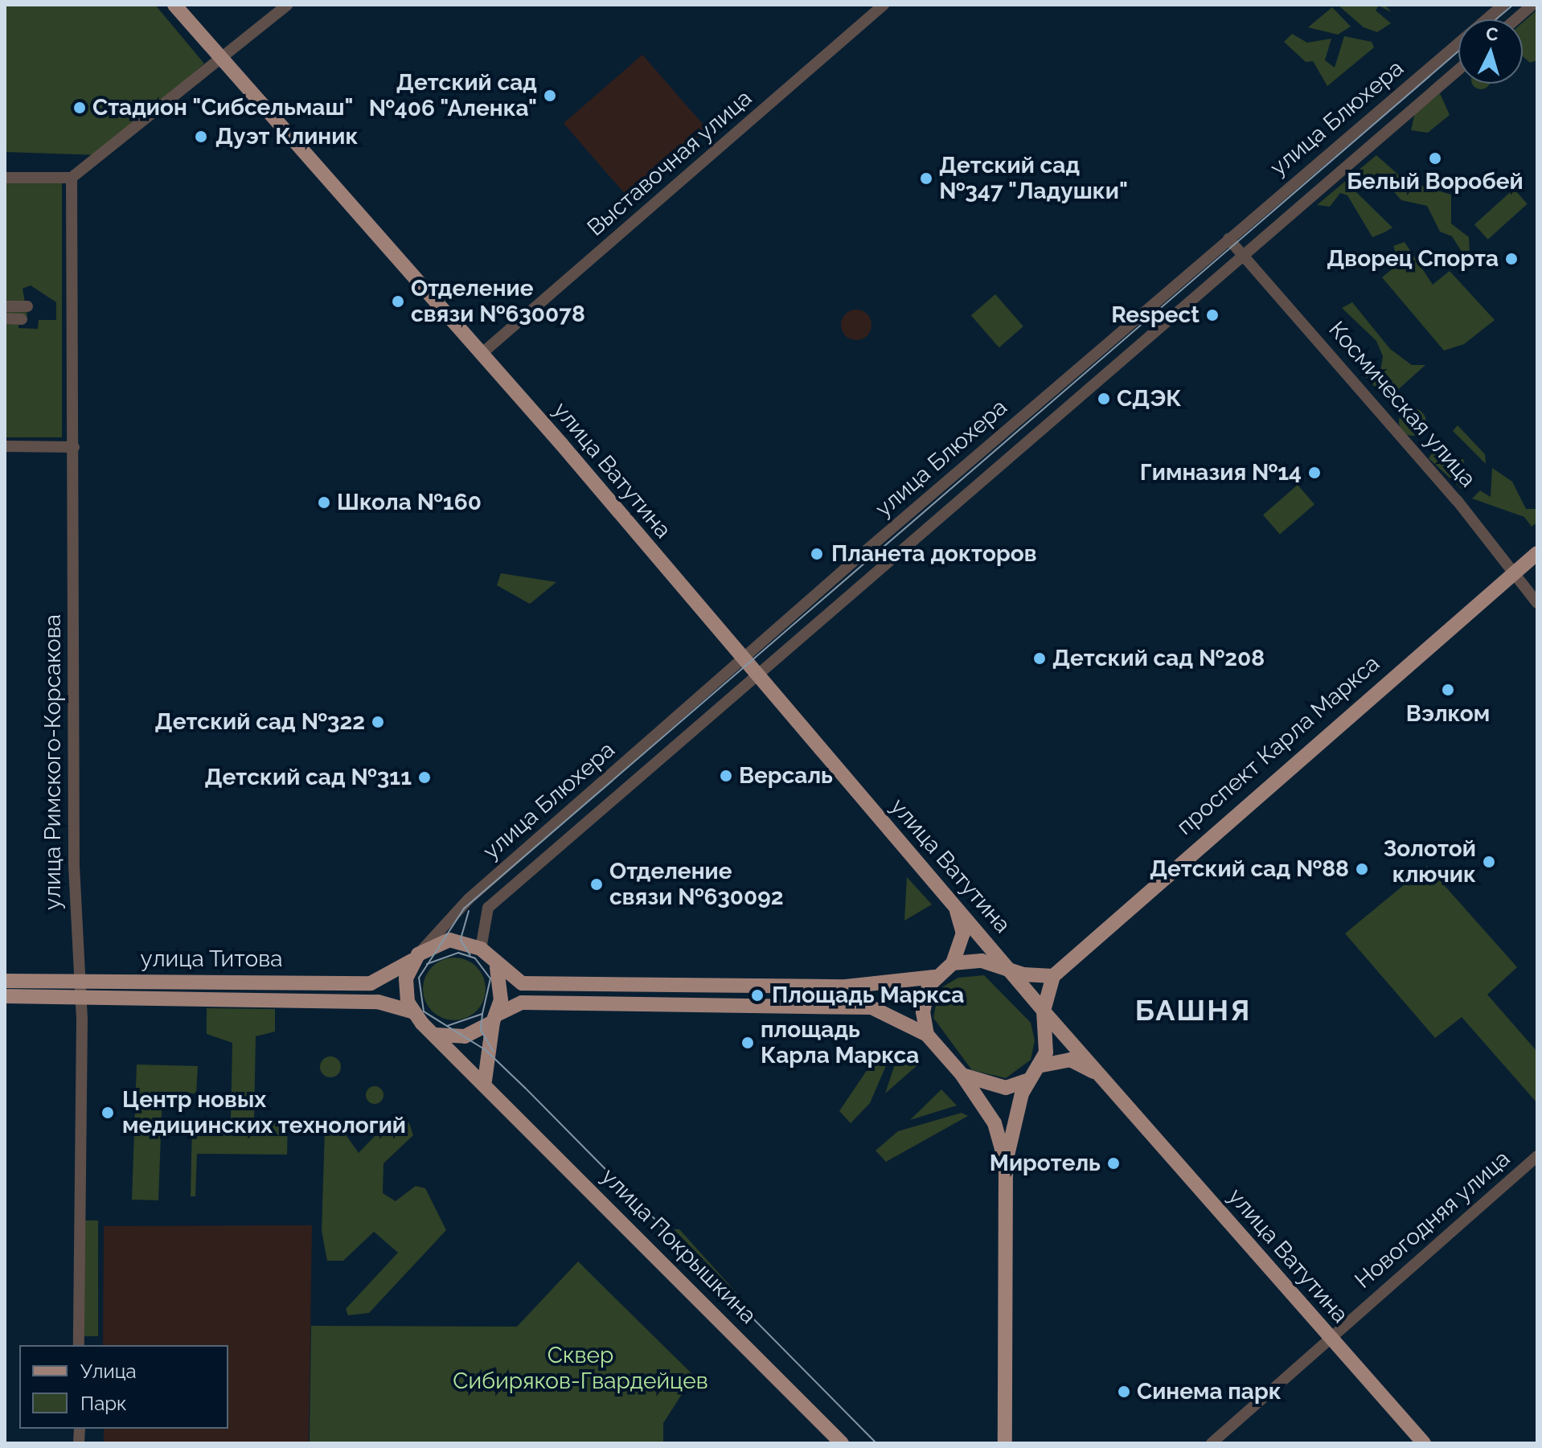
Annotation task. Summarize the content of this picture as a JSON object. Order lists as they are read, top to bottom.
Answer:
{
  "streets": {
    "main road": [
      "улица Ватутина",
      "проспект Карла Маркса",
      "улица Титова",
      "улица Покрышкина"
    ],
    "street": [
      "улица Блюхера",
      "Выставочная улица",
      "Космическая улица",
      "улица Римского-Корсакова",
      "Новогодняя улица"
    ]
  },
  "crossings": [
    ["улица Блюхера", "Космическая улица"],
    ["улица Блюхера", "улица Ватутина"],
    ["улица Блюхера", "улица Титова"],
    ["улица Блюхера", "улица Покрышкина"],
    ["Выставочная улица", "улица Ватутина"],
    ["Космическая улица", "проспект Карла Маркса"],
    ["улица Ватутина", "Новогодняя улица"],
    ["улица Римского-Корсакова", "улица Титова"],
    ["улица Титова", "улица Покрышкина"]
  ],
  "districts": ["БАШНЯ"],
  "parks": ["Сквер Сибиряков-Гвардейцев"],
  "places": [
    "Детский сад №406 \"Аленка\"",
    "Стадион \"Сибсельмаш\"",
    "Дуэт Клиник",
    "Белый Воробей",
    "Детский сад №347 \"Ладушки\"",
    "Дворец Спорта",
    "Отделение связи №630078",
    "Respect",
    "СДЭК",
    "Гимназия №14",
    "Школа №160",
    "Планета докторов",
    "Детский сад №208",
    "Вэлком",
    "Детский сад №322",
    "Версаль",
    "Детский сад №311",
    "Золотой ключик",
    "Детский сад №88",
    "Отделение связи №630092",
    "Площадь Маркса",
    "площадь Карла Маркса",
    "Центр новых медицинских технологий",
    "Миротель",
    "Синема парк"
  ],
  "legend": ["Улица", "Парк"],
  "north": "top"
}
